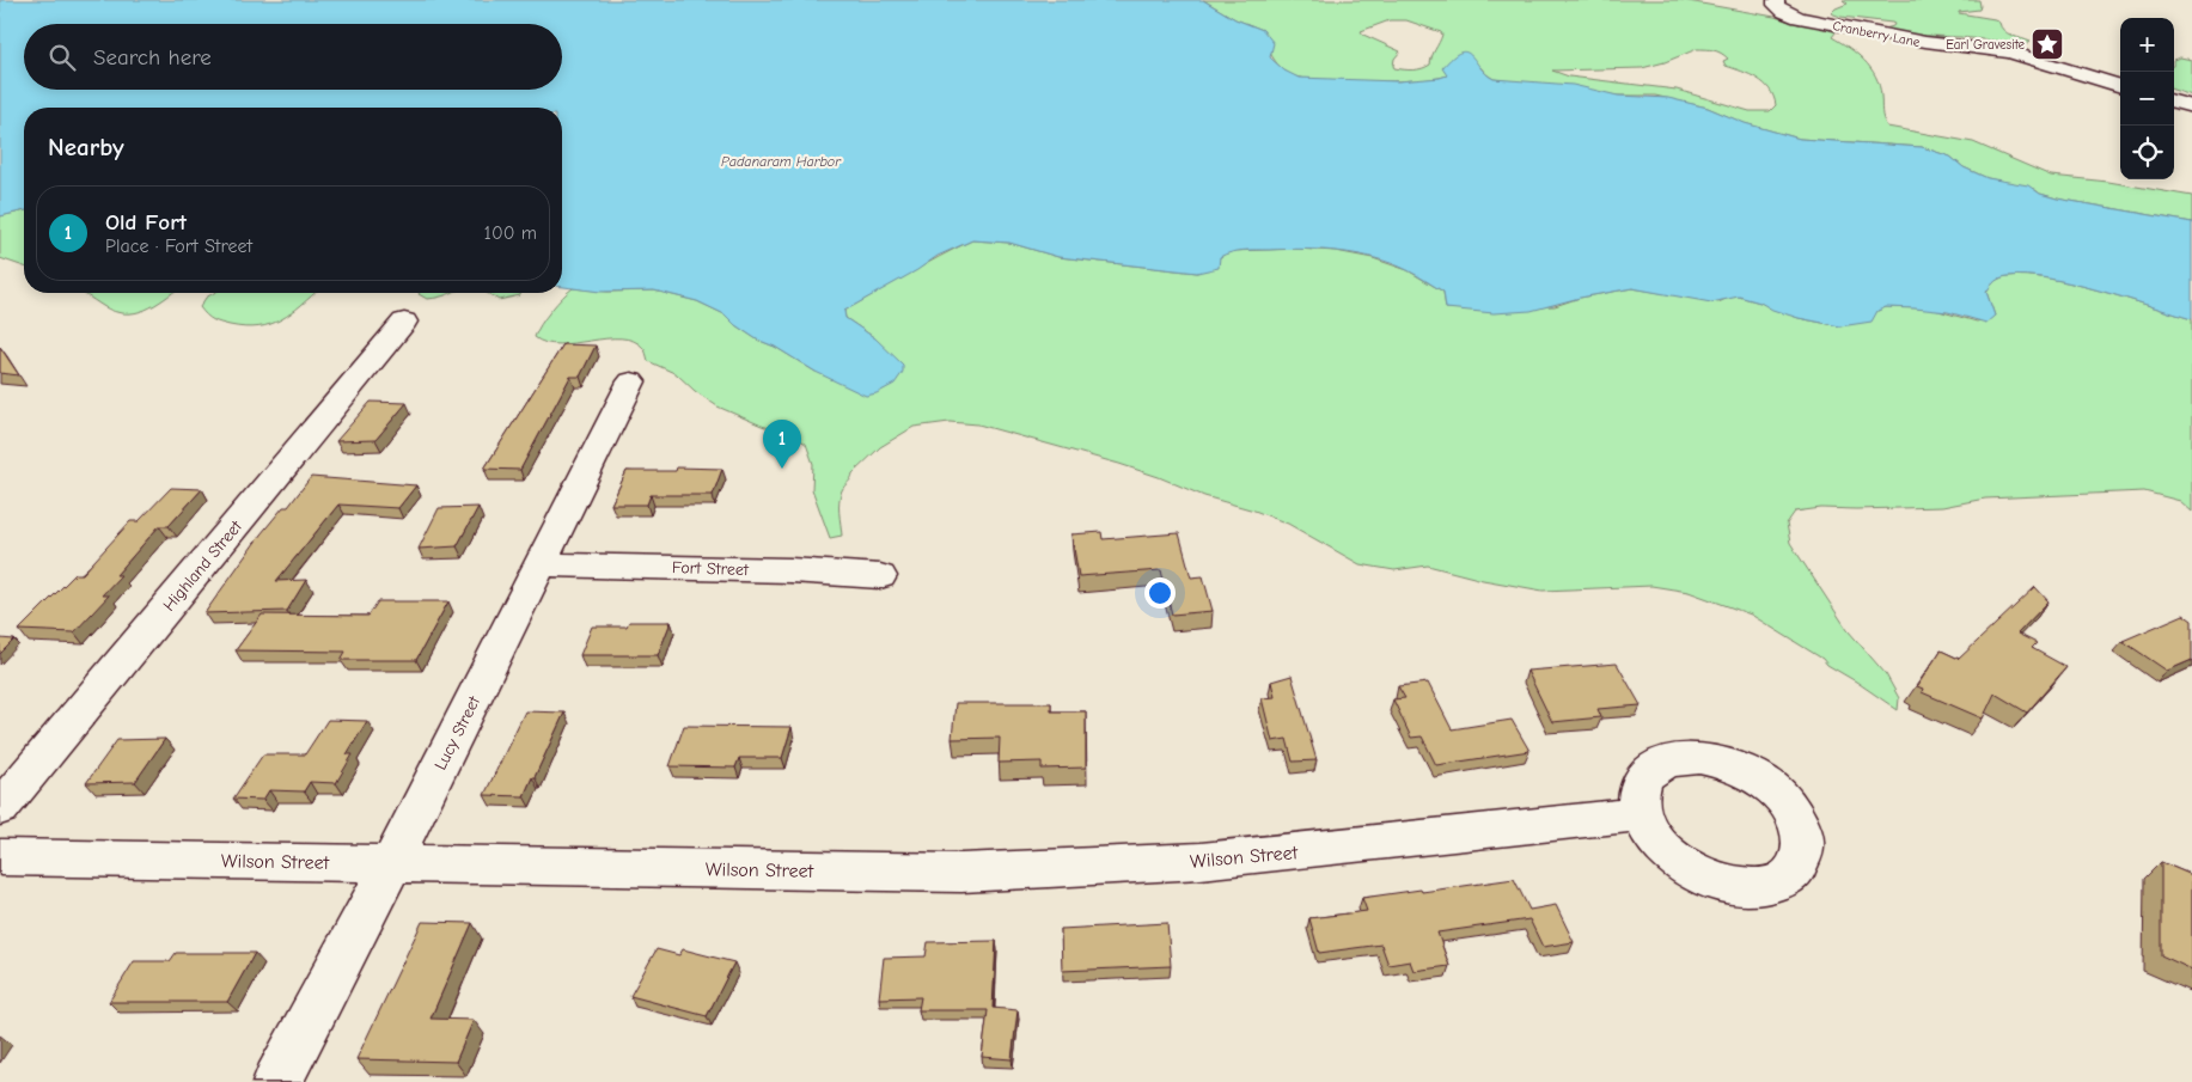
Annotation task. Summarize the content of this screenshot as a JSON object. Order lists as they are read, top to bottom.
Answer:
{
  "streets": {
    "street": [
      "Cranberry Lane",
      "Highland Street",
      "Fort Street",
      "Lucy Street",
      "Wilson Street"
    ]
  },
  "crossings": [
    ["Fort Street", "Lucy Street"],
    ["Lucy Street", "Wilson Street"]
  ],
  "water": ["Padanaram Harbor"],
  "places": {
    "place": ["Earl Gravesite"]
  },
  "page": {
    "map_buttons": ["+", "−"],
    "search": "Search here",
    "heading": "Nearby",
    "list": [
      {
        "mark": "1",
        "name": "Old Fort",
        "note": "Place · Fort Street",
        "value": "100 m"
      }
    ],
    "pins": "1"
  }
}
